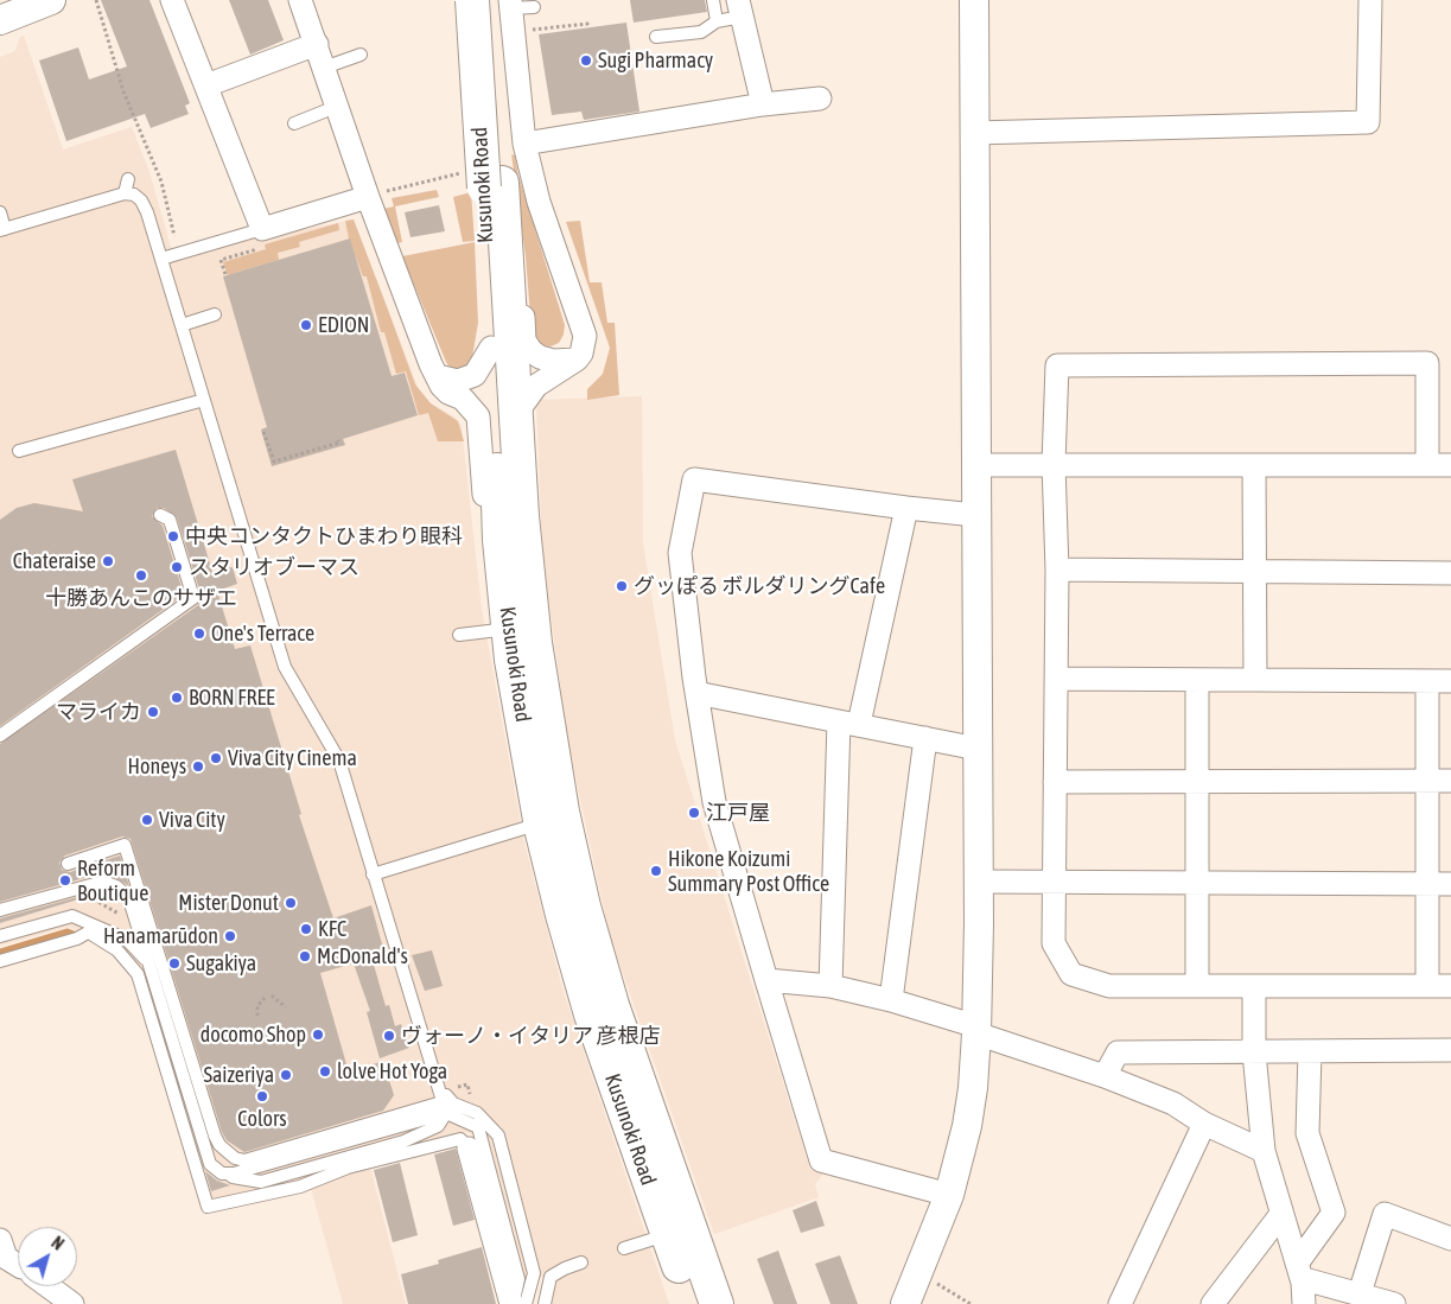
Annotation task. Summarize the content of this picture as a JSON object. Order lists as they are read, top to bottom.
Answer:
{
  "streets": {
    "main road": ["Kusunoki Road"]
  },
  "places": [
    "Sugi Pharmacy",
    "EDION",
    "中央コンタクトひまわり眼科",
    "Chateraise",
    "スタリオブーマス",
    "十勝あんこのサザエ",
    "グッぽる ボルダリングCafe",
    "One's Terrace",
    "BORN FREE",
    "マライカ",
    "Viva City Cinema",
    "Honeys",
    "江戸屋",
    "Viva City",
    "Hikone Koizumi Summary Post Office",
    "Reform Boutique",
    "Mister Donut",
    "KFC",
    "Hanamarūdon",
    "McDonald's",
    "Sugakiya",
    "docomo Shop",
    "ヴォーノ・イタリア 彦根店",
    "lolve Hot Yoga",
    "Saizeriya",
    "Colors"
  ],
  "north": "top right"
}
